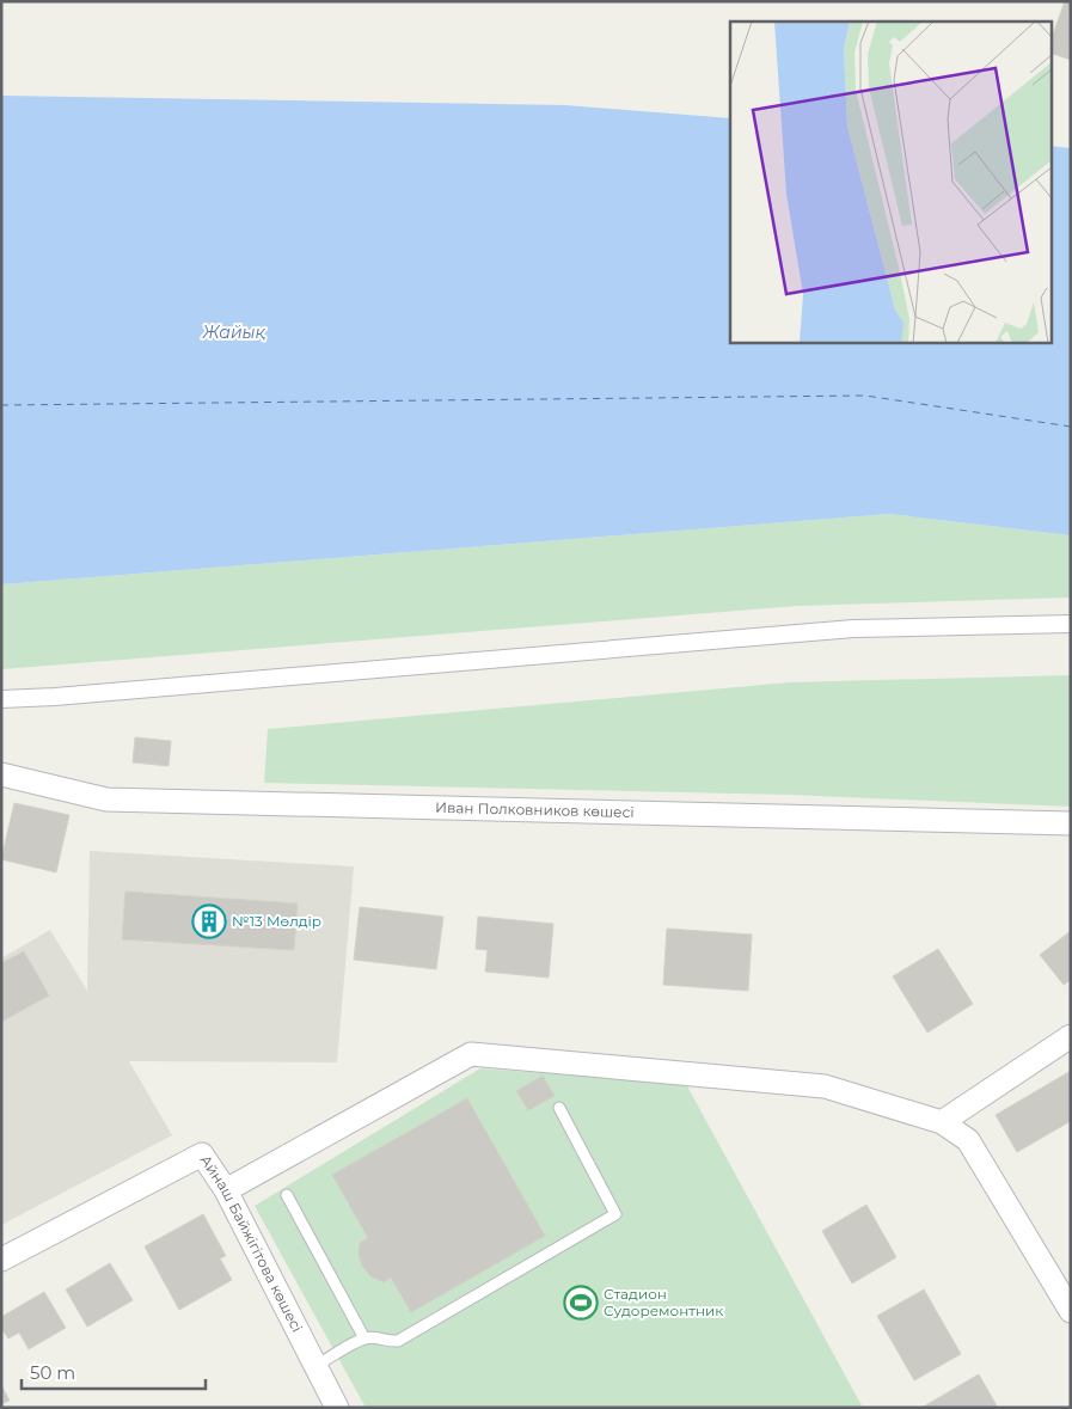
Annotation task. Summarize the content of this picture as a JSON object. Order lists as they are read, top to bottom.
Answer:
{
  "streets": {
    "street": ["Иван Полковников көшесі", "Айнаш Байжігітова көшесі"]
  },
  "water": ["Жайық"],
  "places": {
    "building": ["№13 Мөлдiр"],
    "sports": ["Стадион Судоремонтник"]
  },
  "scale_bar": "50 m"
}
